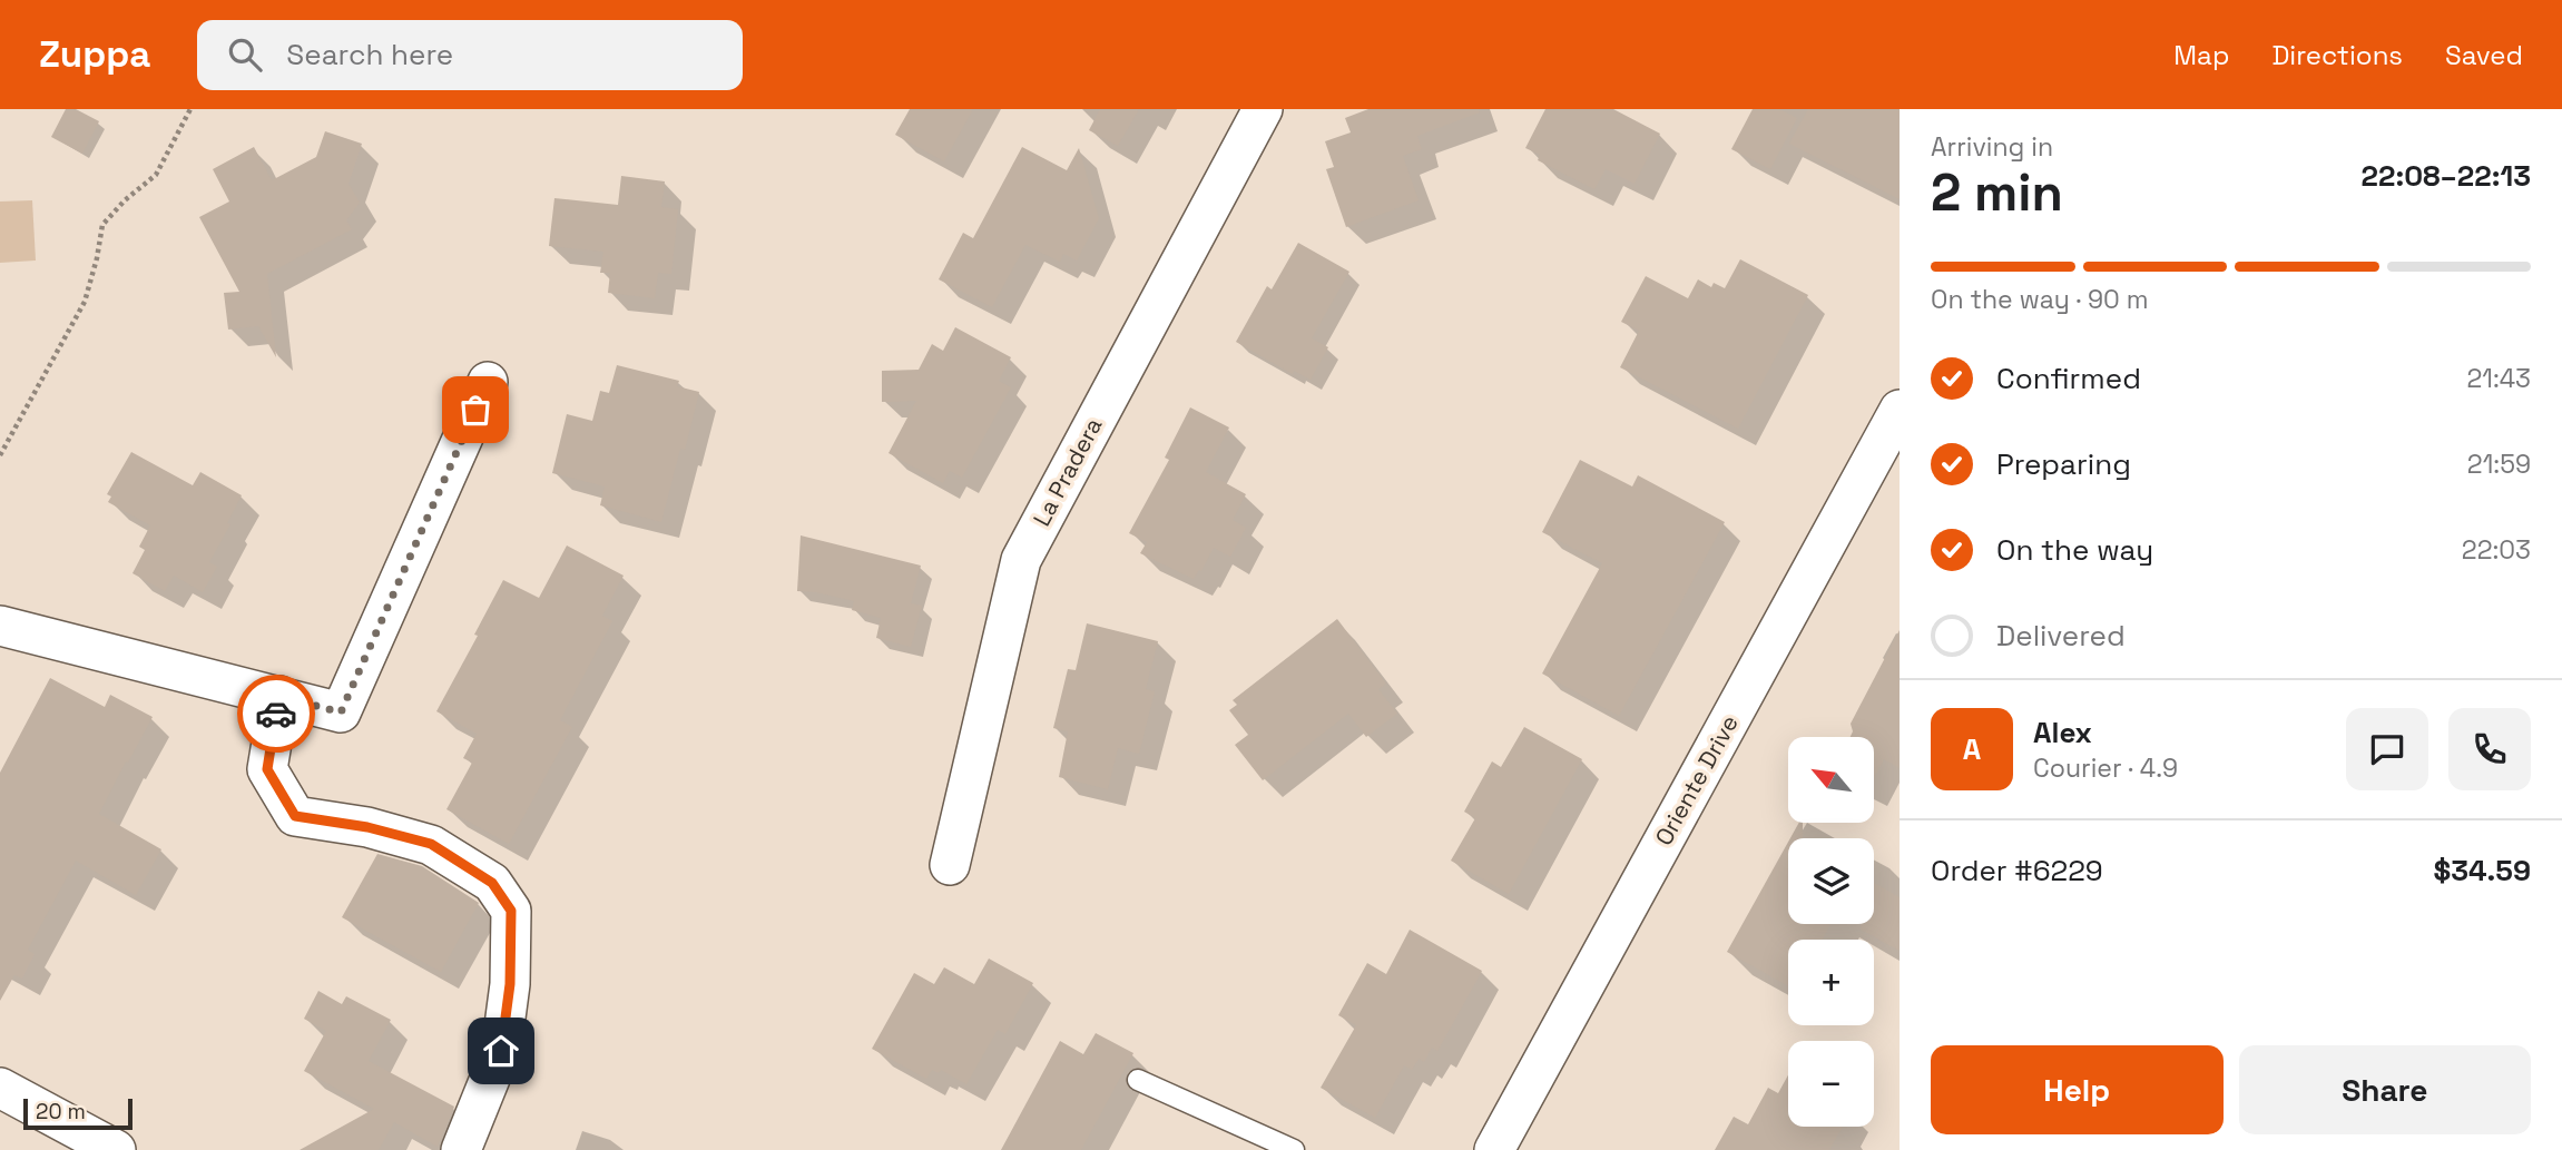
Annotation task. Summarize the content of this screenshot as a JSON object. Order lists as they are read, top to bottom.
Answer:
{
  "streets": {
    "street": ["La Pradera", "Oriente Drive"]
  },
  "scale_bar": "20 m",
  "north": "top left",
  "page": {
    "header": "Zuppa",
    "search": "Search here",
    "nav": ["Map", "Directions", "Saved"],
    "heading": ["2 min", "Arriving in", "22:08–22:13"],
    "panel": [
      "Alex",
      "Courier · 4.9",
      "Order #6229",
      "$34.59"
    ],
    "bar": "On the way · 90 m",
    "list": [
      ["Confirmed", "21:43"],
      ["Preparing", "21:59"],
      ["On the way", "22:03"],
      "Delivered"
    ],
    "round": "A",
    "map_buttons": ["+", "−"],
    "buttons": ["Help", "Share"],
    "scale": "20 m"
  }
}
